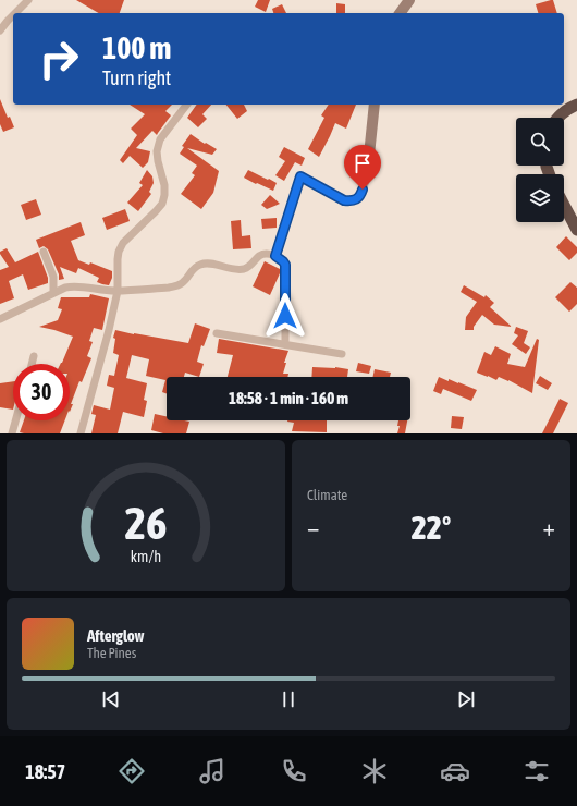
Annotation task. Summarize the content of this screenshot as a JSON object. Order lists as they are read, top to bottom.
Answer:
{
  "page": {
    "turn": ["100 m", "Turn right"],
    "limit": "30",
    "trip": "18:58 · 1 min · 160 m",
    "tile": "Climate",
    "heat": ["−", "22°", "+"],
    "song": ["Afterglow", "The Pines"],
    "tabs": "18:57",
    "gauge": ["26", "km/h"]
  }
}
